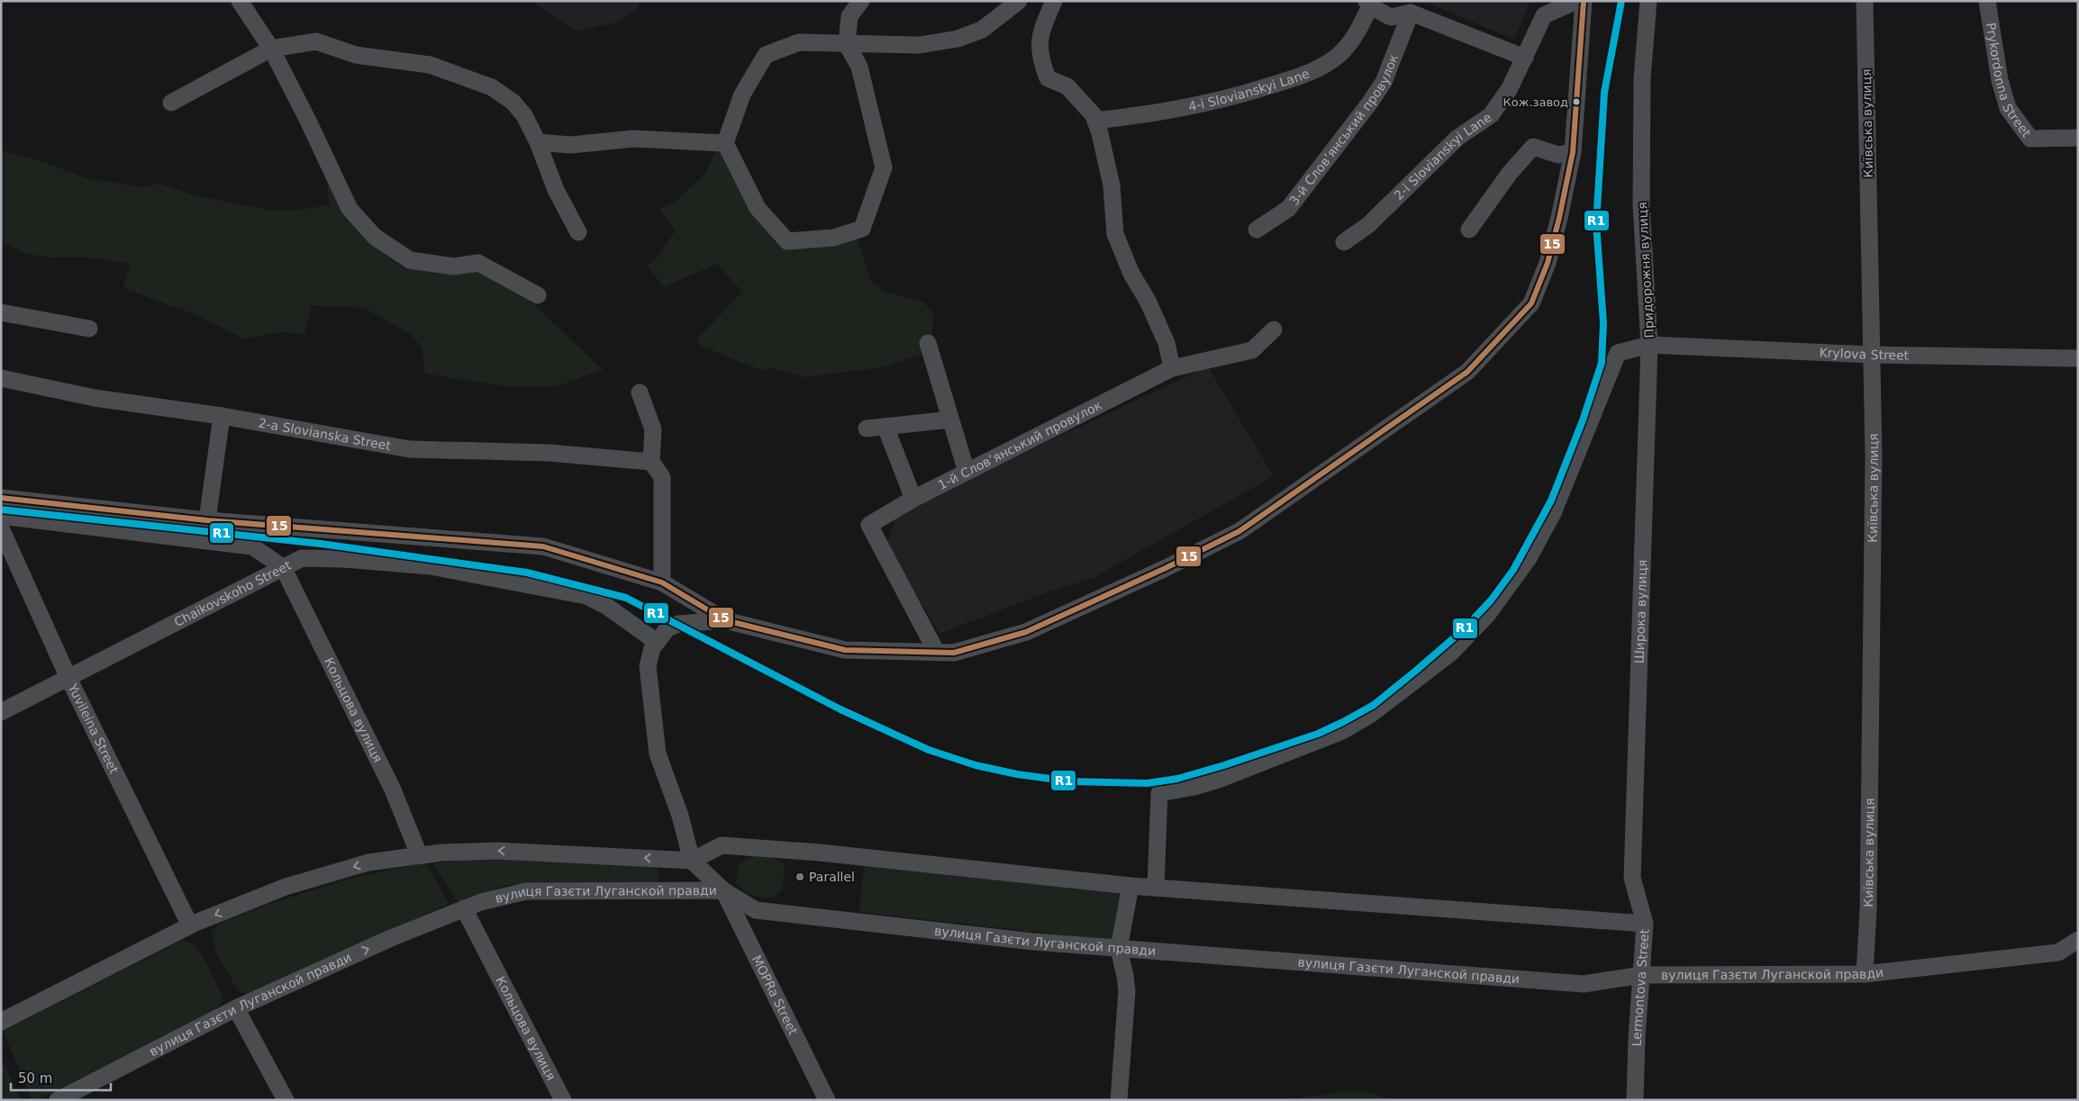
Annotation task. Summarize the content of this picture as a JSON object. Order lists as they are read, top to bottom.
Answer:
{
  "streets": {
    "street": [
      "Prykordonna Street",
      "4-i Slovianskyi Lane",
      "Київська вулиця",
      "3-й Слов’янський провулок",
      "2-i Slovianskyi Lane",
      "Придорожня вулиця",
      "Krylova Street",
      "2-a Slovianska Street",
      "1-й Слов’янський провулок",
      "Chaikovskoho Street",
      "Широка вулиця",
      "Кольцова вулиця",
      "Yuvileina Street",
      "вулиця Газєти Луганской правди",
      "Lermontova Street",
      "MOPRa Street"
    ]
  },
  "crossings": [
    ["Київська вулиця", "Krylova Street"],
    ["Київська вулиця", "вулиця Газєти Луганской правди"],
    ["Придорожня вулиця", "Krylova Street"],
    ["Придорожня вулиця", "Широка вулиця"],
    ["Krylova Street", "Широка вулиця"],
    ["Chaikovskoho Street", "Кольцова вулиця"],
    ["Chaikovskoho Street", "Yuvileina Street"],
    ["Широка вулиця", "Lermontova Street"],
    ["Кольцова вулиця", "вулиця Газєти Луганской правди"],
    ["вулиця Газєти Луганской правди", "Lermontova Street"],
    ["вулиця Газєти Луганской правди", "MOPRa Street"]
  ],
  "places": ["Кож.завод", "Parallel"],
  "lines": ["transit line R1", "transit line 15"],
  "scale_bar": "50 m"
}
